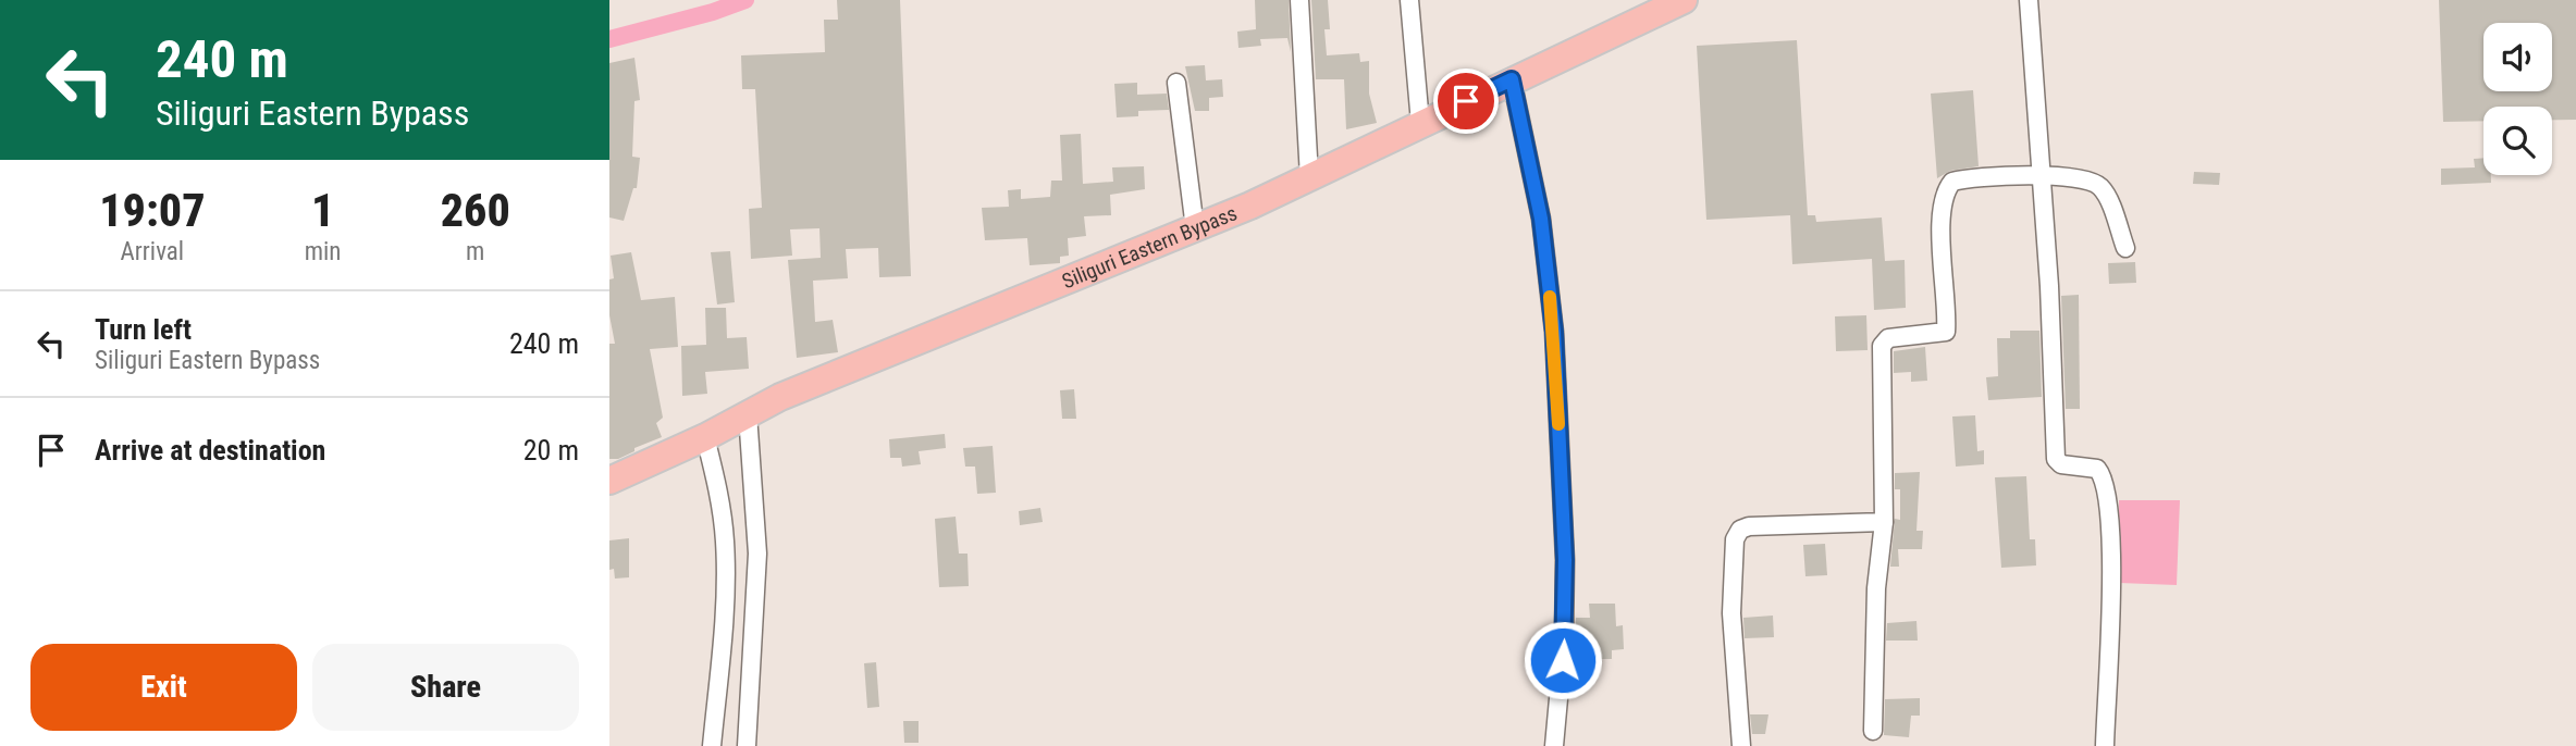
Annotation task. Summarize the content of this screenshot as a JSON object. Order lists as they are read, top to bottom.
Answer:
{
  "streets": {
    "main road": ["Siliguri Eastern Bypass"]
  },
  "page": {
    "turn": ["240 m", "Siliguri Eastern Bypass"],
    "eta": [
      "19:07",
      "Arrival",
      "1",
      "min",
      "260",
      "m"
    ],
    "list": [
      {
        "name": "Turn left",
        "note": "Siliguri Eastern Bypass",
        "value": "240 m"
      },
      {
        "name": "Arrive at destination",
        "value": "20 m"
      }
    ],
    "buttons": ["Exit", "Share"]
  }
}
